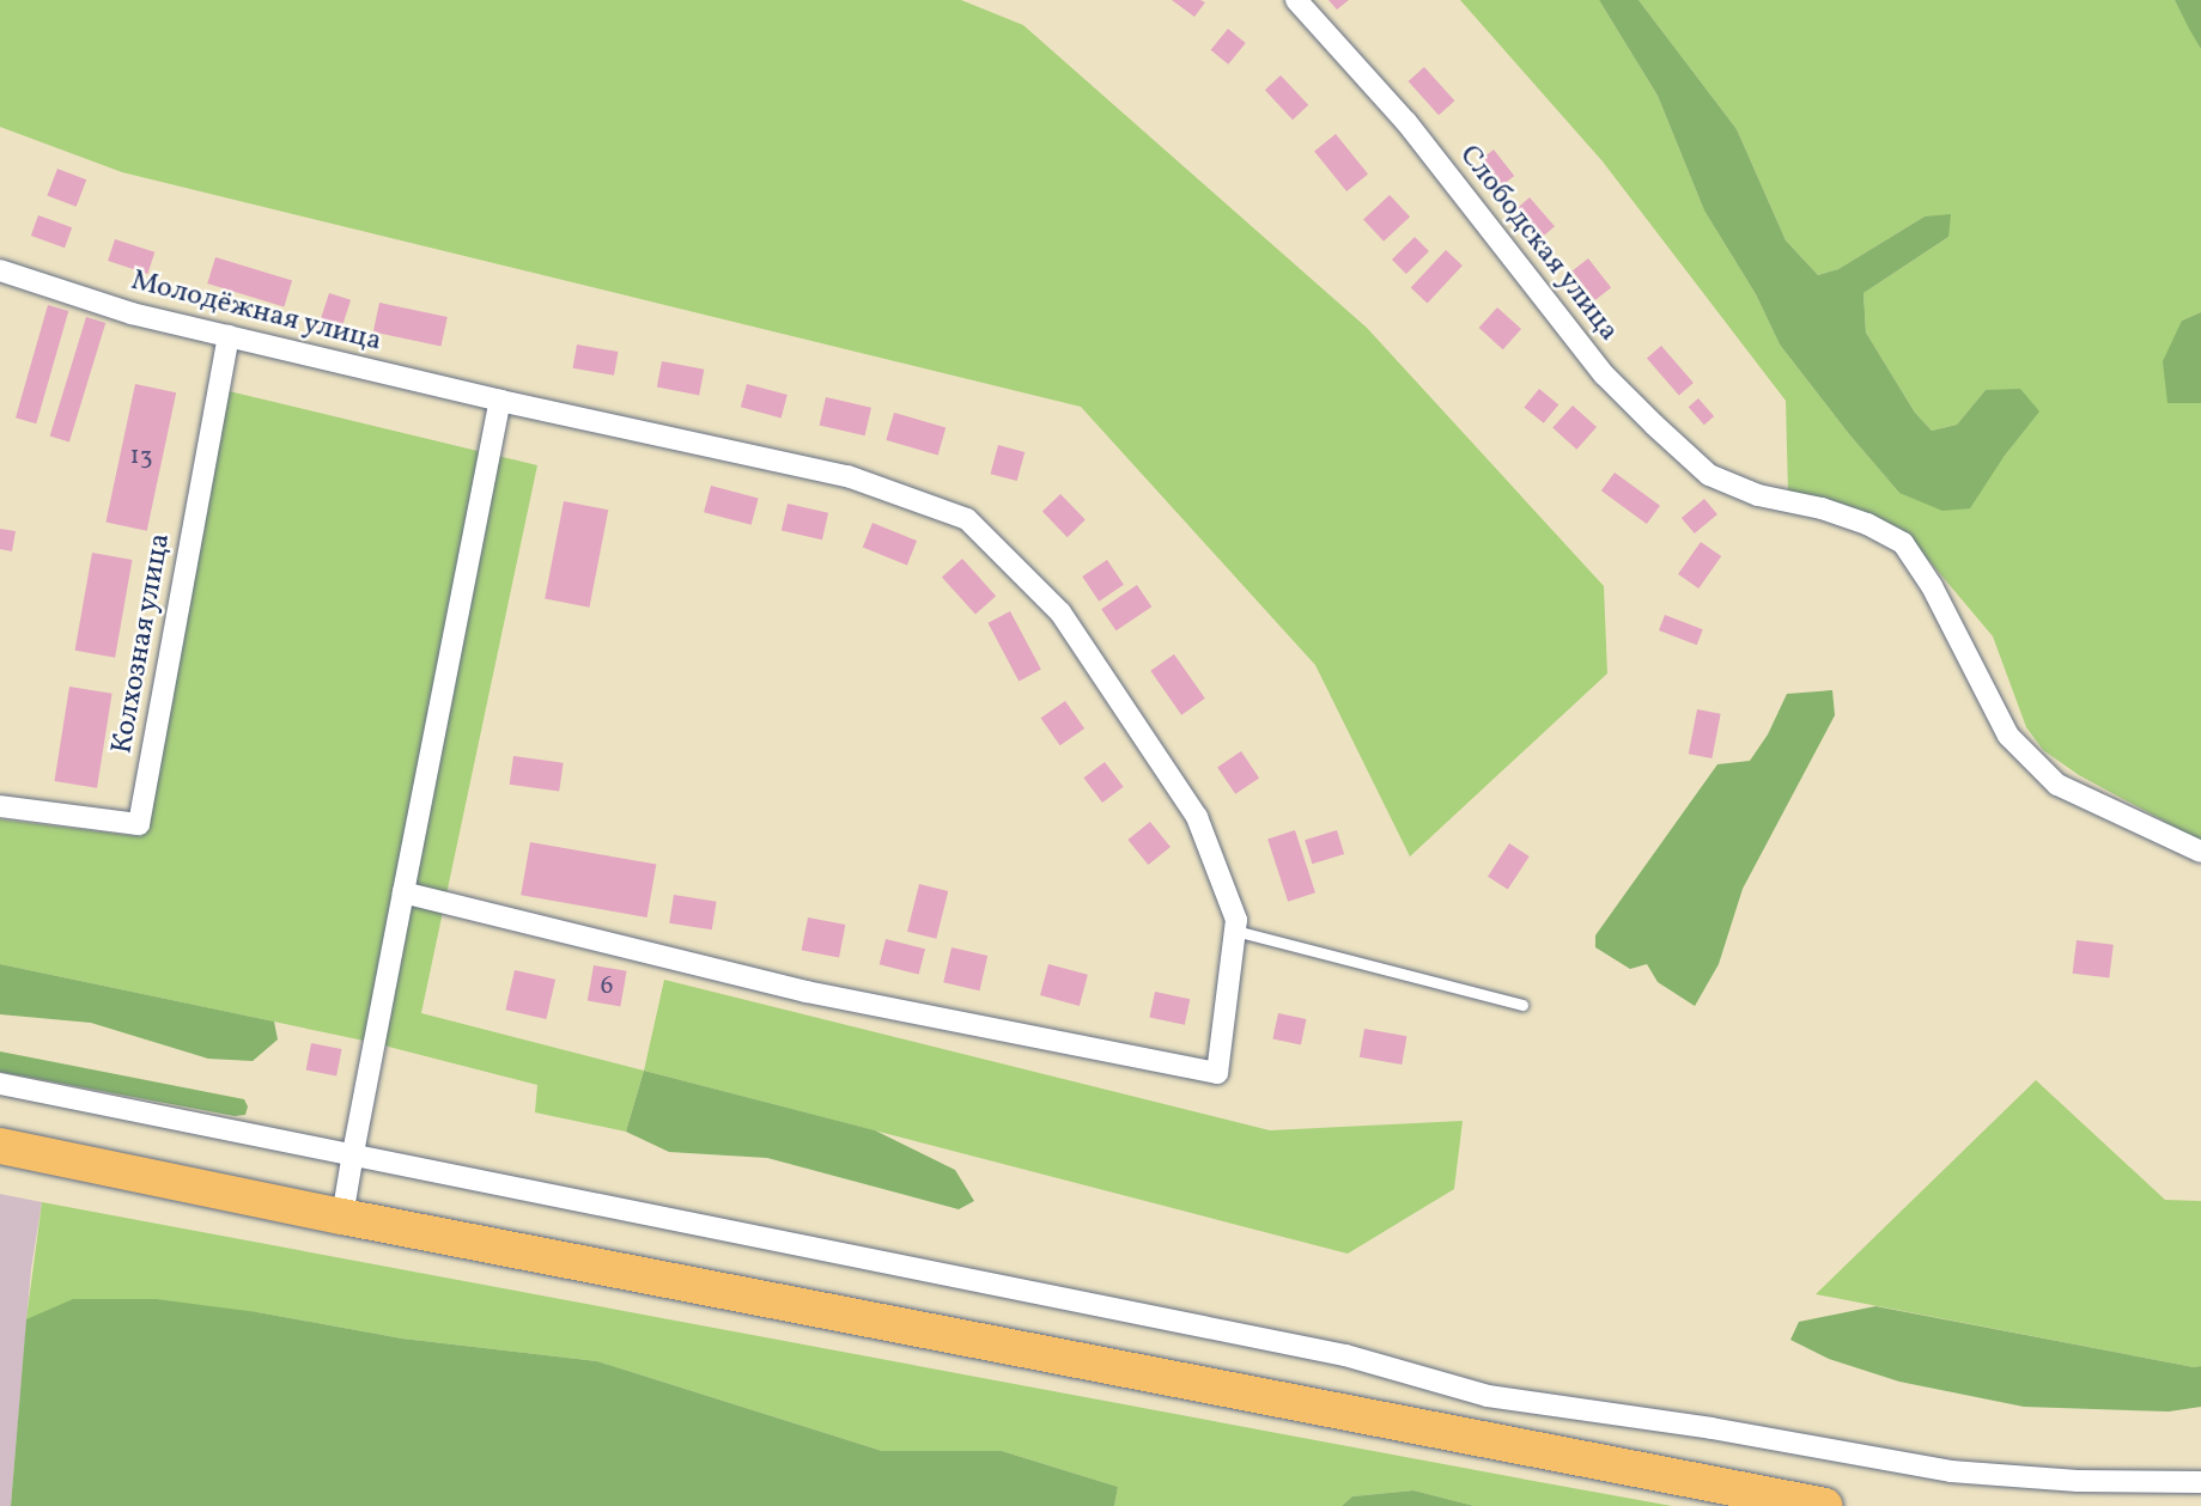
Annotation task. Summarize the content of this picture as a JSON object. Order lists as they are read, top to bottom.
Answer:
{
  "streets": {
    "street": ["Слободская улица", "Молодёжная улица", "Колхозная улица"]
  },
  "crossings": [
    ["Молодёжная улица", "Колхозная улица"]
  ],
  "house_numbers": ["13", "6"]
}
